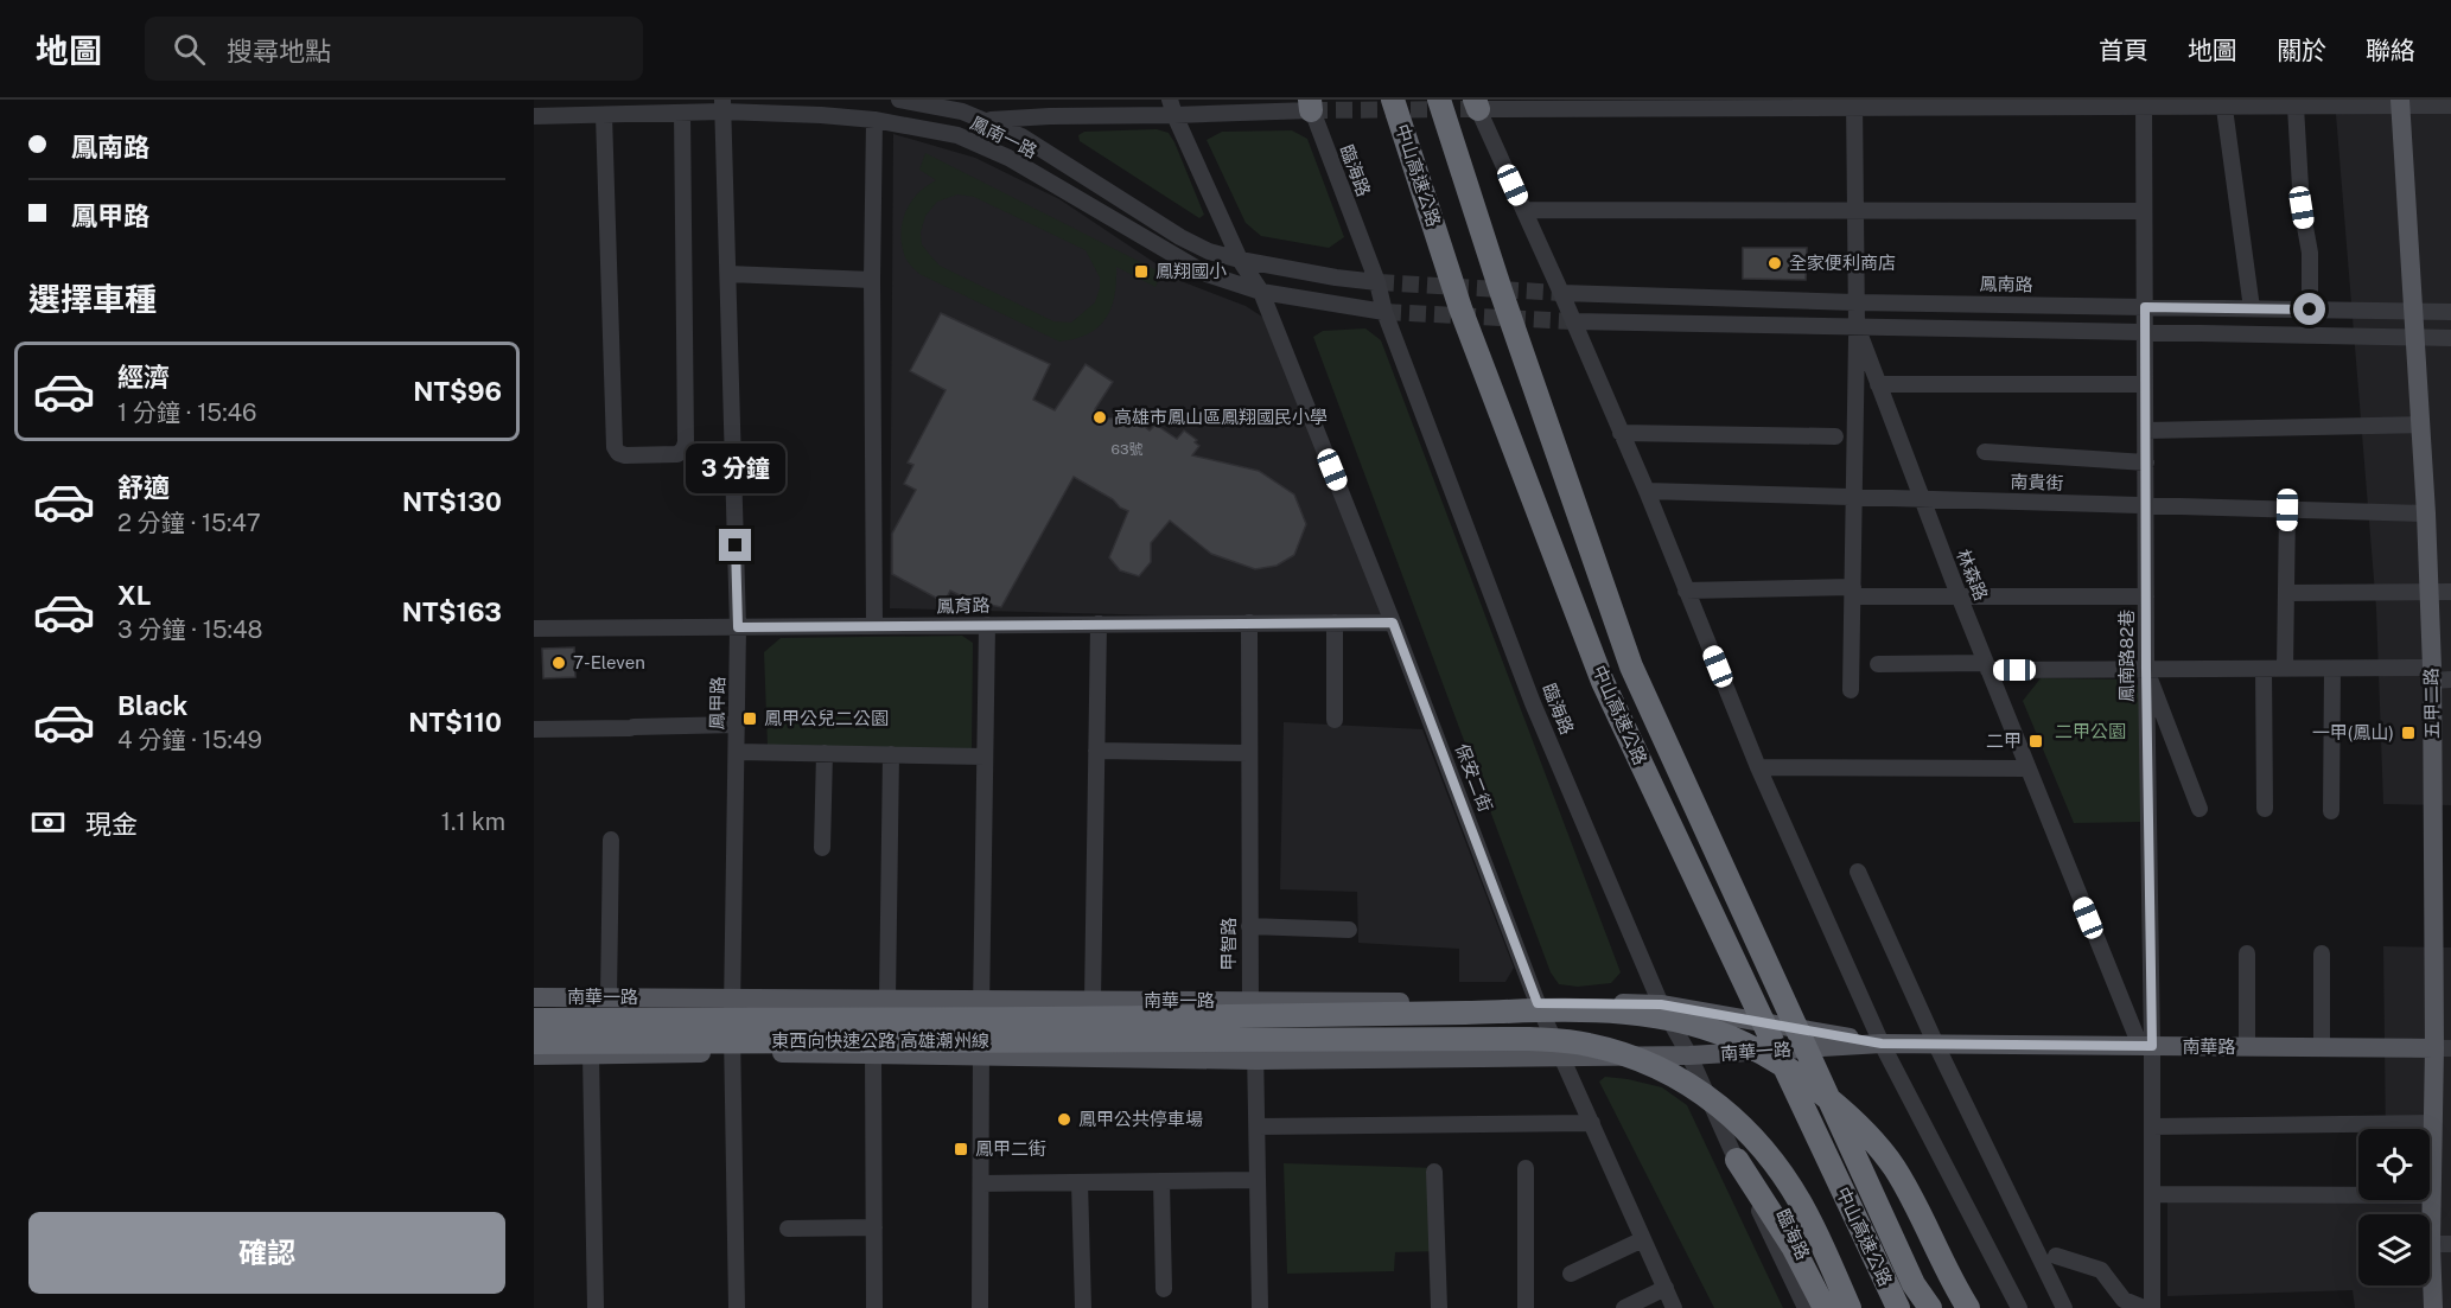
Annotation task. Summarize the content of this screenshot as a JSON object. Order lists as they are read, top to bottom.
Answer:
{
  "streets": {
    "highway": ["中山高速公路", "東西向快速公路 高雄潮州線"],
    "main road": ["五甲二路", "南華一路", "南華路"],
    "street": [
      "鳳南一路",
      "臨海路",
      "鳳南路",
      "南貴街",
      "林森路",
      "鳳育路",
      "鳳南路82巷",
      "鳳甲路",
      "保安二街",
      "甲智路"
    ]
  },
  "crossings": [
    ["鳳南一路", "臨海路"],
    ["鳳南一路", "鳳甲路"],
    ["鳳南一路", "保安二街"],
    ["臨海路", "南華一路"],
    ["鳳南路", "林森路"],
    ["鳳南路", "鳳南路82巷"],
    ["鳳南路", "五甲二路"],
    ["南貴街", "林森路"],
    ["南貴街", "鳳南路82巷"],
    ["南貴街", "五甲二路"],
    ["林森路", "鳳南路82巷"],
    ["林森路", "南華路"],
    ["鳳育路", "鳳甲路"],
    ["鳳育路", "保安二街"],
    ["鳳育路", "甲智路"],
    ["鳳南路82巷", "南華路"],
    ["鳳甲路", "南華一路"],
    ["五甲二路", "南華路"],
    ["保安二街", "南華一路"],
    ["甲智路", "南華一路"],
    ["南華一路", "南華路"]
  ],
  "parks": ["二甲公園"],
  "places": {
    "other": [
      "全家便利商店",
      "高雄市鳳山區鳳翔國民小學",
      "7-Eleven",
      "鳳甲公共停車場"
    ],
    "transit": [
      "鳳翔國小",
      "鳳甲公兒二公園",
      "一甲(鳳山)",
      "二甲",
      "鳳甲二街"
    ]
  },
  "house_numbers": ["63號"],
  "page": {
    "header": "地圖",
    "search": "搜尋地點",
    "nav": [
      "首頁",
      "地圖",
      "關於",
      "聯絡"
    ],
    "banner": ["鳳南路", "鳳甲路"],
    "heading": "選擇車種",
    "list": [
      {
        "name": "經濟",
        "note": "1 分鐘 · 15:46",
        "value": "NT$96"
      },
      {
        "name": "舒適",
        "note": "2 分鐘 · 15:47",
        "value": "NT$130"
      },
      {
        "name": "XL",
        "note": "3 分鐘 · 15:48",
        "value": "NT$163"
      },
      {
        "name": "Black",
        "note": "4 分鐘 · 15:49",
        "value": "NT$110"
      }
    ],
    "bubble": "3 分鐘",
    "pay": ["現金", "1.1 km"],
    "buttons": "確認"
  }
}
